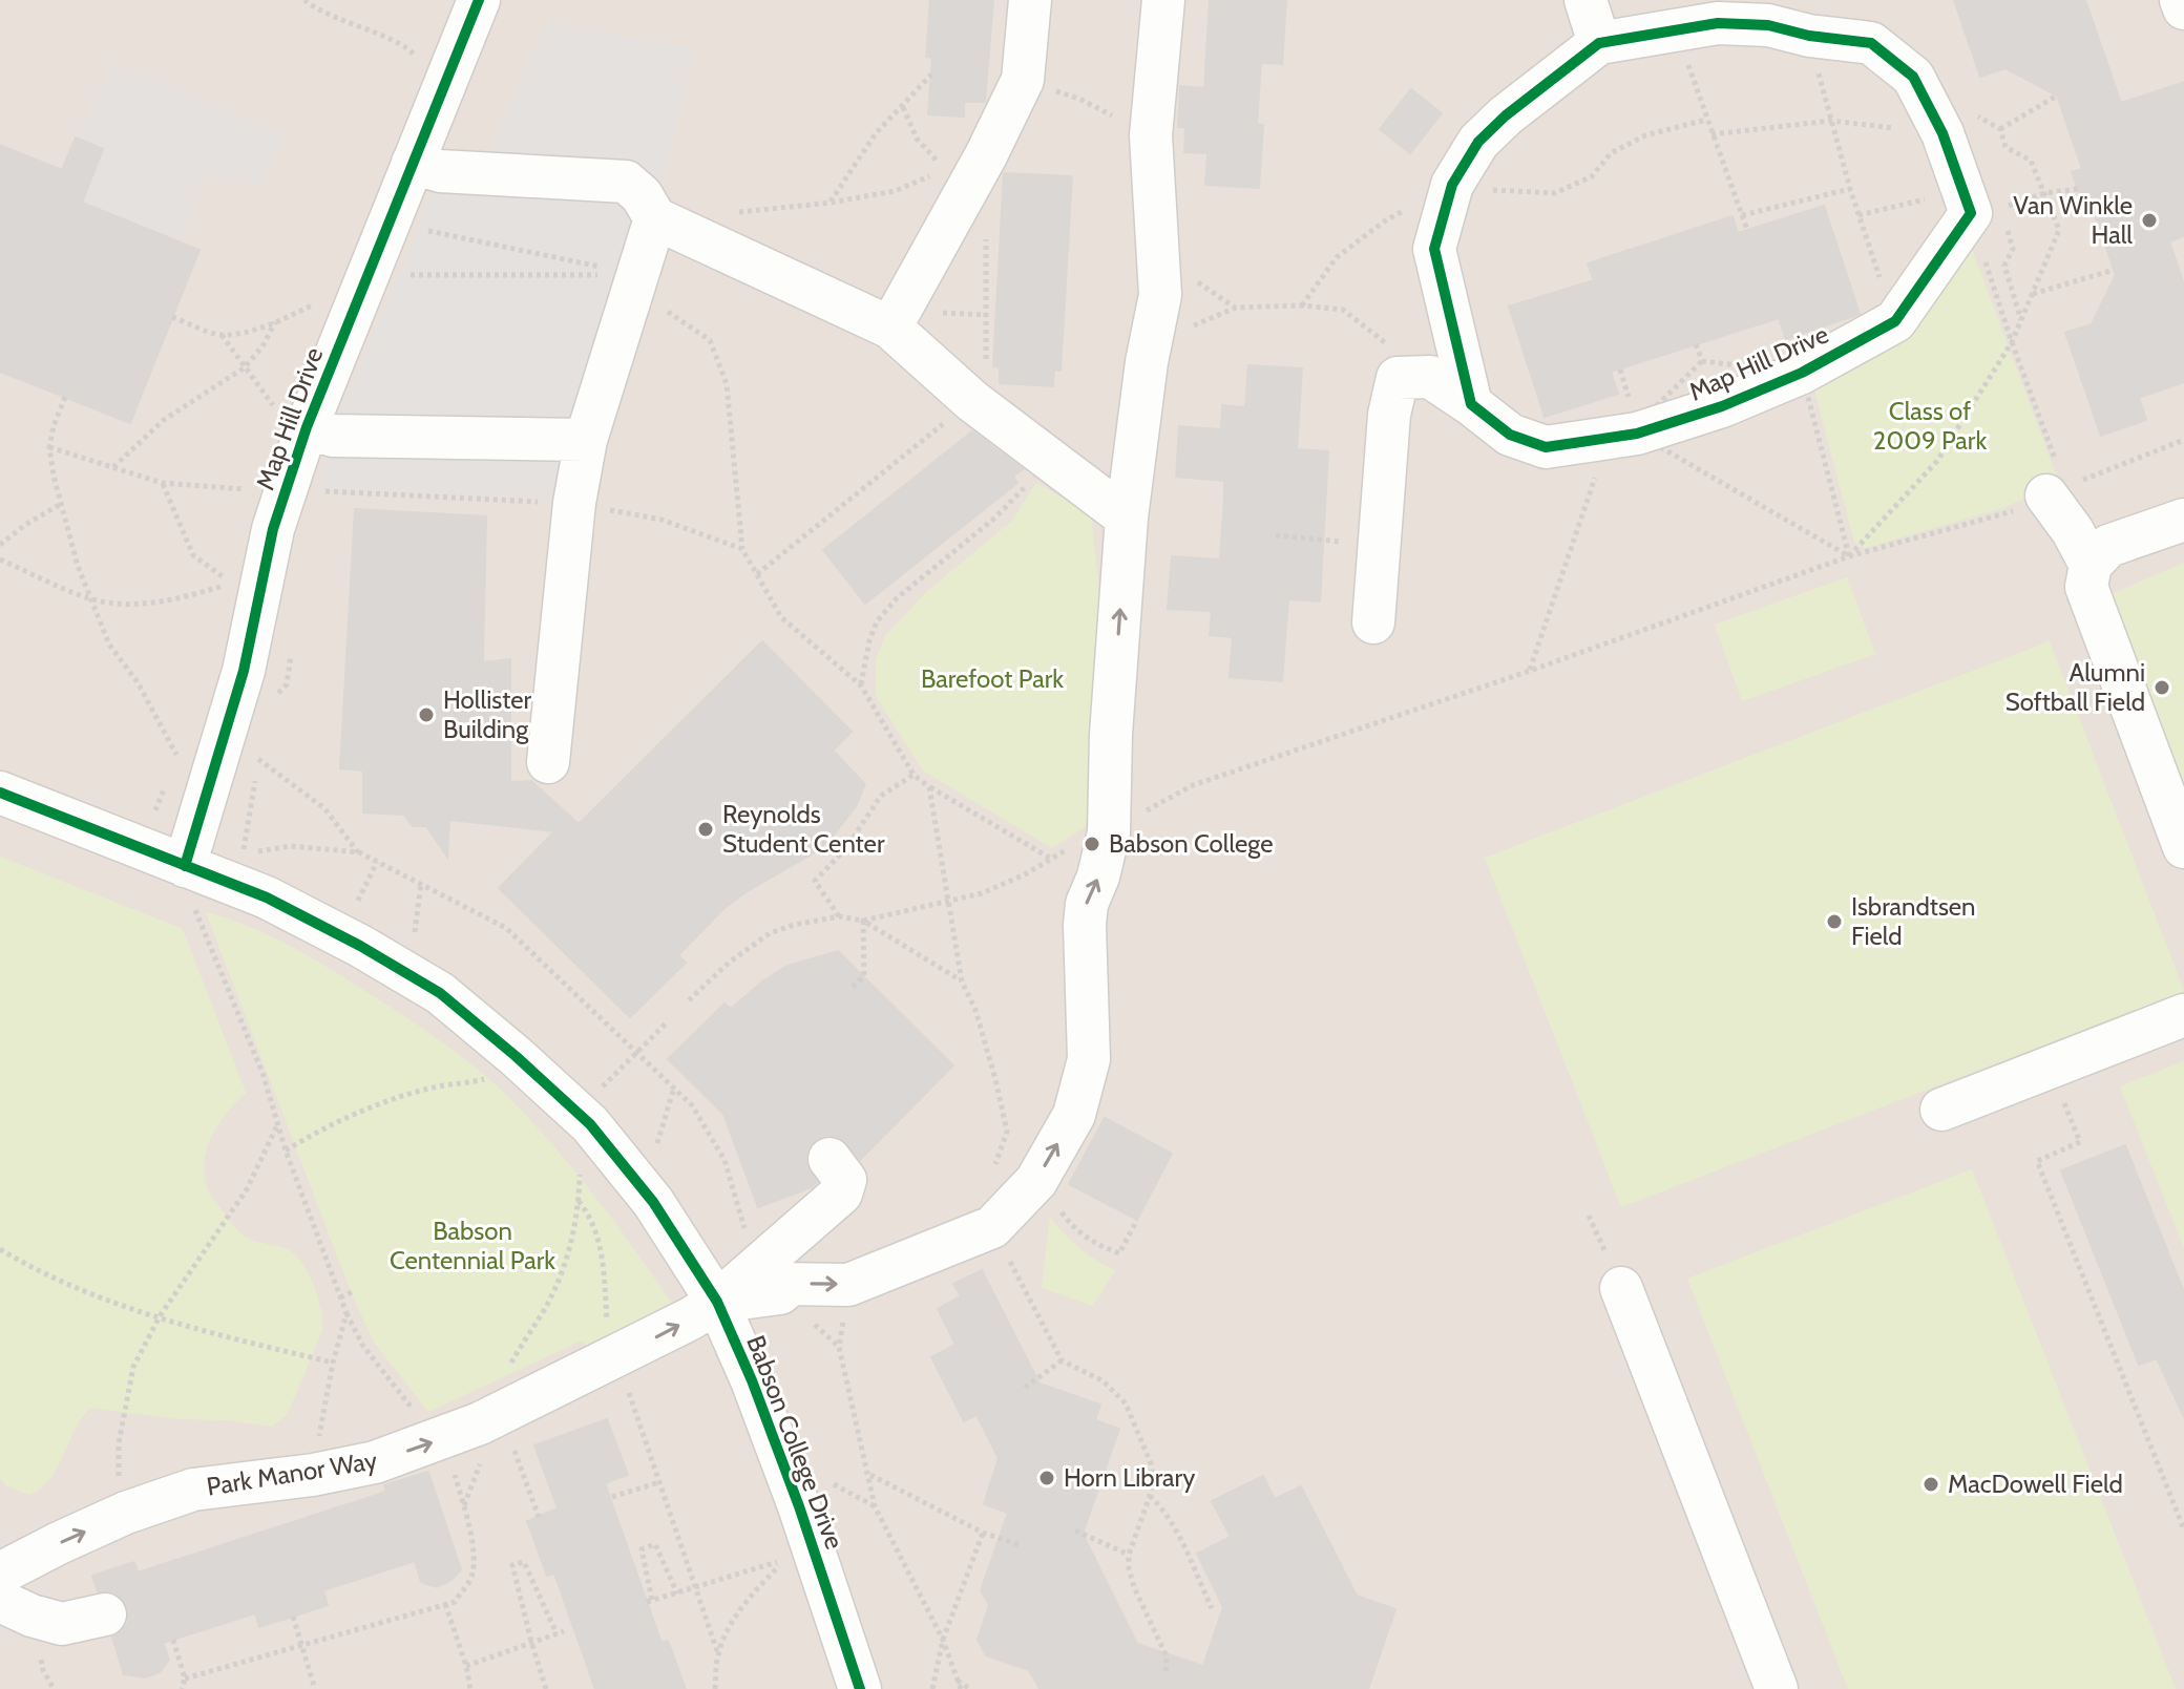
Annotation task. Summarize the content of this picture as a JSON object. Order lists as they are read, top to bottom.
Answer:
{
  "streets": {
    "street": ["Map Hill Drive", "Babson College Drive", "Park Manor Way"]
  },
  "crossings": [
    ["Map Hill Drive", "Babson College Drive"],
    ["Babson College Drive", "Park Manor Way"]
  ],
  "one_way": ["Park Manor Way"],
  "parks": ["Class of 2009 Park", "Barefoot Park", "Babson Centennial Park"],
  "places": [
    "Van Winkle Hall",
    "Alumni Softball Field",
    "Hollister Building",
    "Reynolds Student Center",
    "Babson College",
    "Isbrandtsen Field",
    "Horn Library",
    "MacDowell Field"
  ]
}
